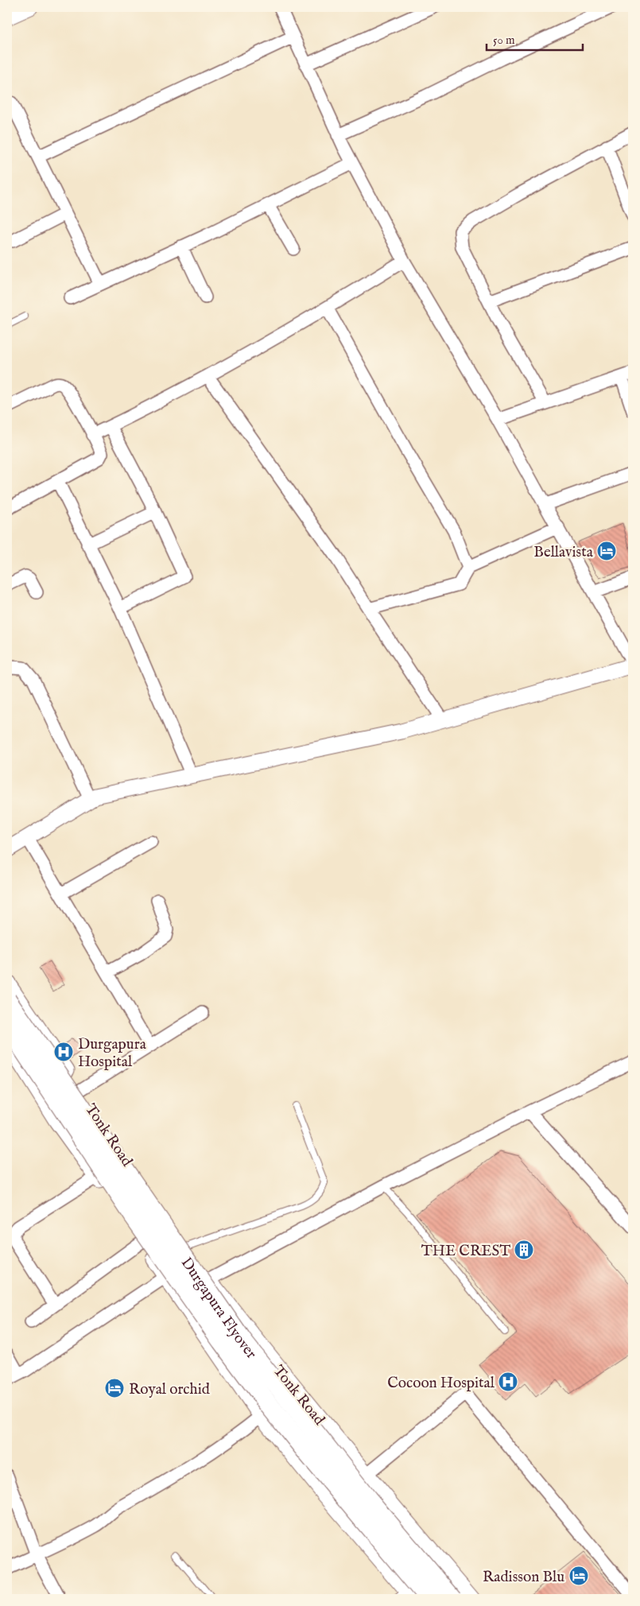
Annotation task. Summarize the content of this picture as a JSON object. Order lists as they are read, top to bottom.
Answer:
{
  "streets": {
    "main road": ["Durgapura Flyover"],
    "street": ["Tonk Road"]
  },
  "places": {
    "hotel": ["Bellavista", "Royal orchid", "Radisson Blu"],
    "hospital": ["Durgapura Hospital", "Cocoon Hospital"],
    "building": ["THE CREST"]
  },
  "scale_bar": "50 m"
}
